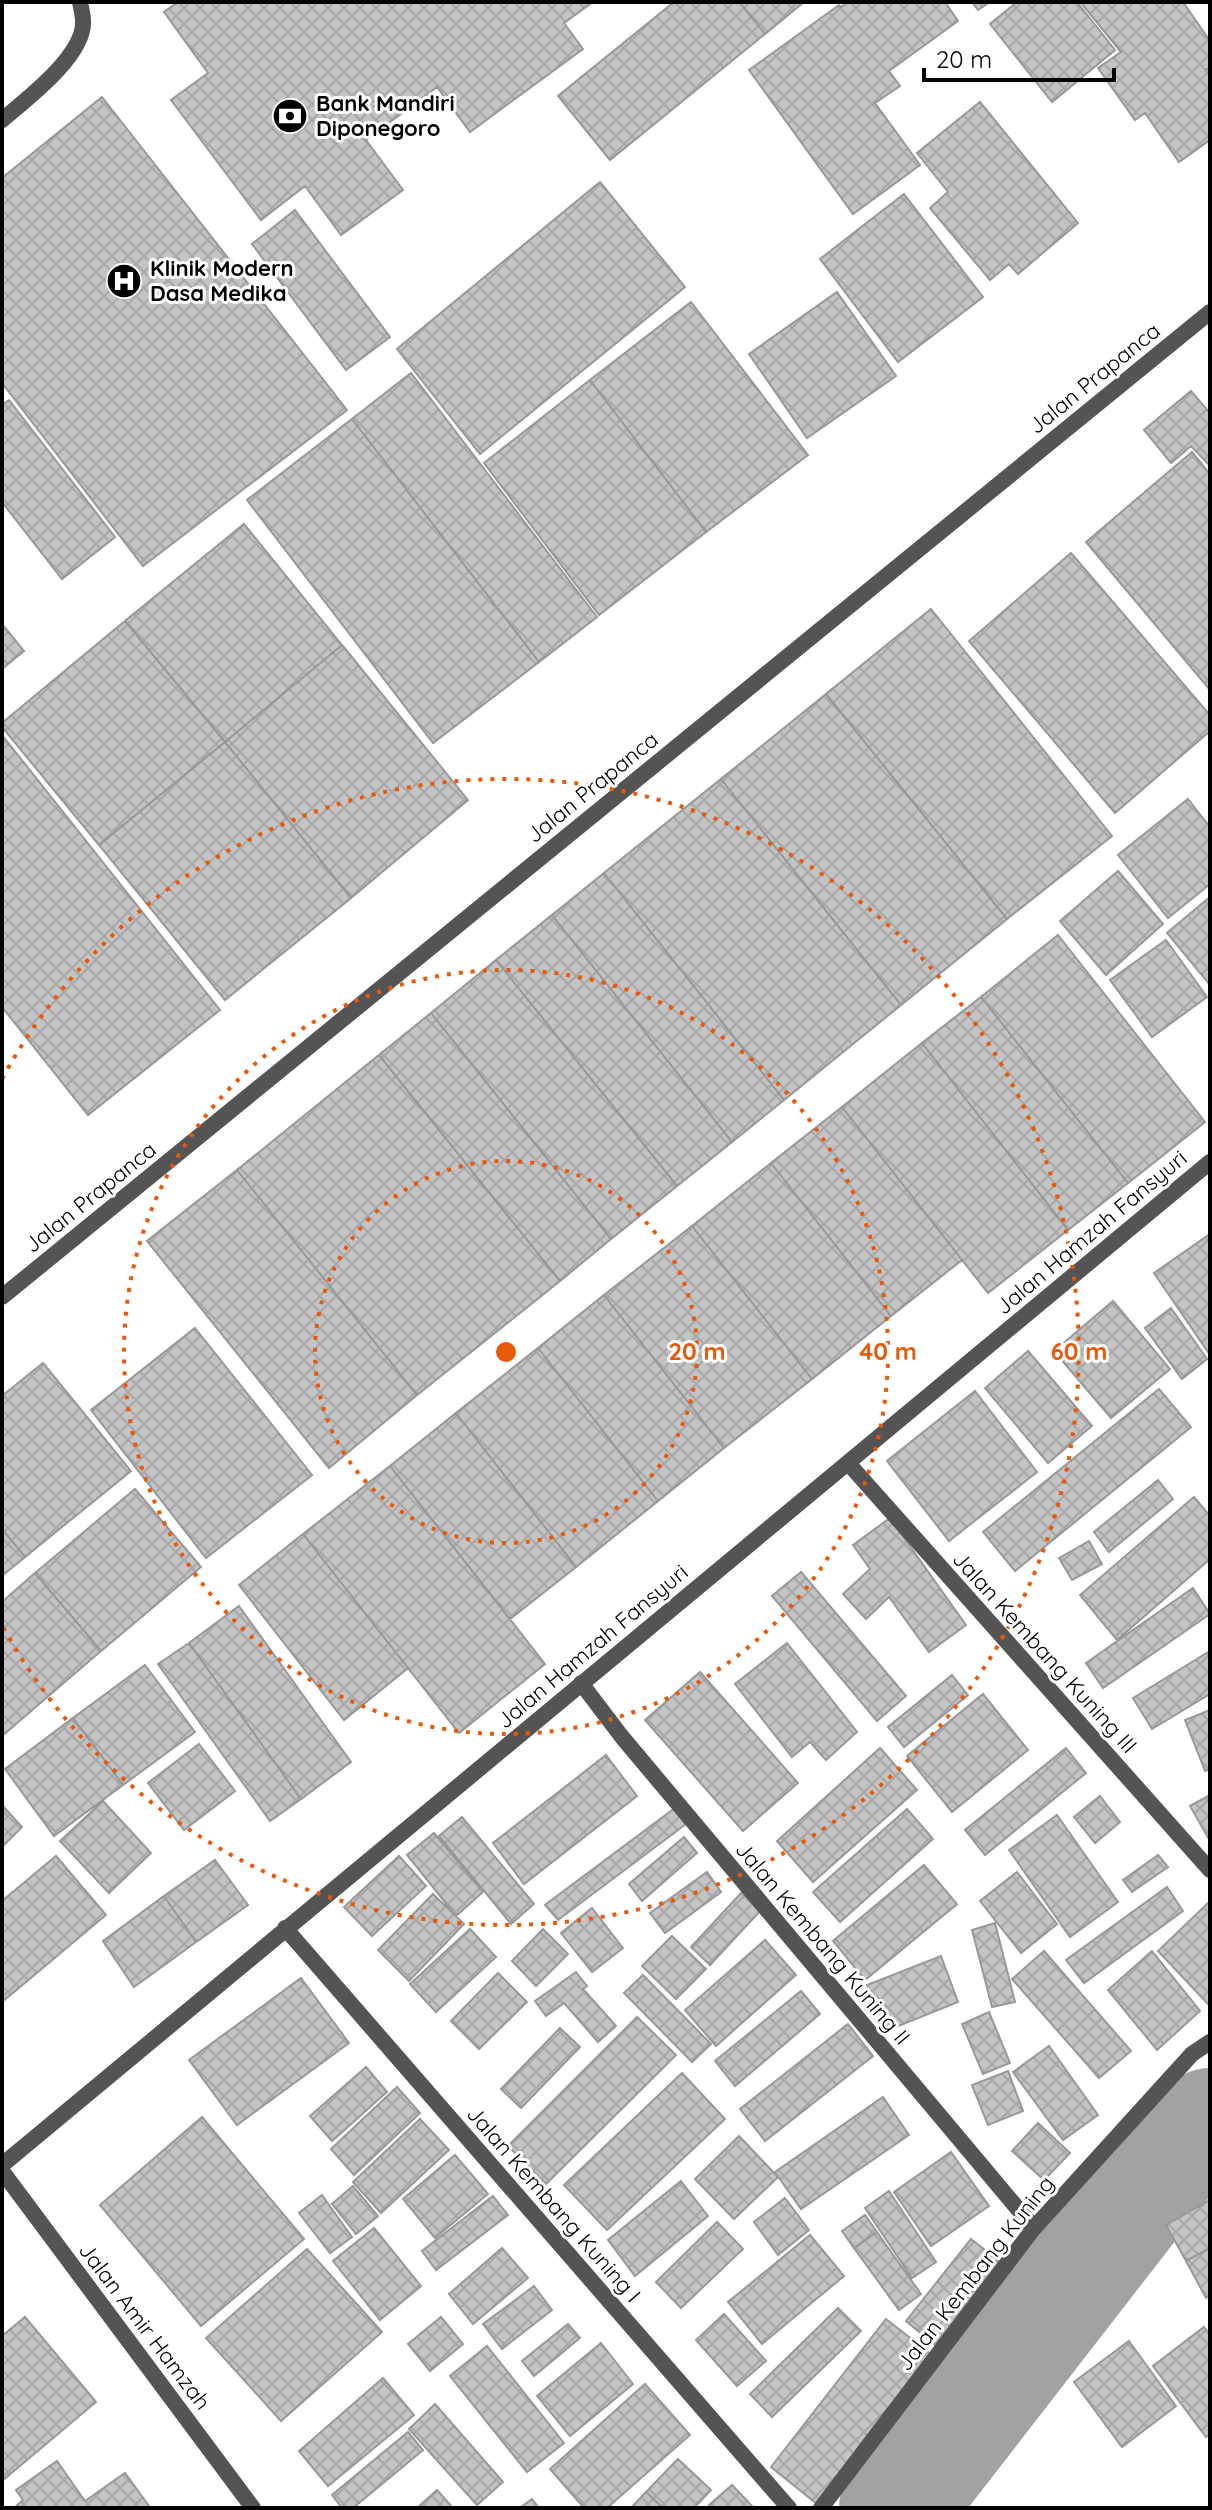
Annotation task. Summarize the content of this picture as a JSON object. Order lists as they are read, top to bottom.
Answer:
{
  "streets": {
    "street": [
      "Jalan Prapanca",
      "Jalan Hamzah Fansyuri",
      "Jalan Kembang Kuning III",
      "Jalan Kembang Kuning II",
      "Jalan Kembang Kuning I",
      "Jalan Kembang Kuning",
      "Jalan Amir Hamzah"
    ]
  },
  "crossings": [
    ["Jalan Hamzah Fansyuri", "Jalan Kembang Kuning III"],
    ["Jalan Hamzah Fansyuri", "Jalan Kembang Kuning II"],
    ["Jalan Hamzah Fansyuri", "Jalan Kembang Kuning I"],
    ["Jalan Kembang Kuning II", "Jalan Kembang Kuning"]
  ],
  "places": {
    "bank": ["Bank Mandiri Diponegoro"],
    "hospital": ["Klinik Modern Dasa Medika"]
  },
  "scale_bar": "20 m",
  "rings": ["20 m", "40 m", "60 m"]
}
